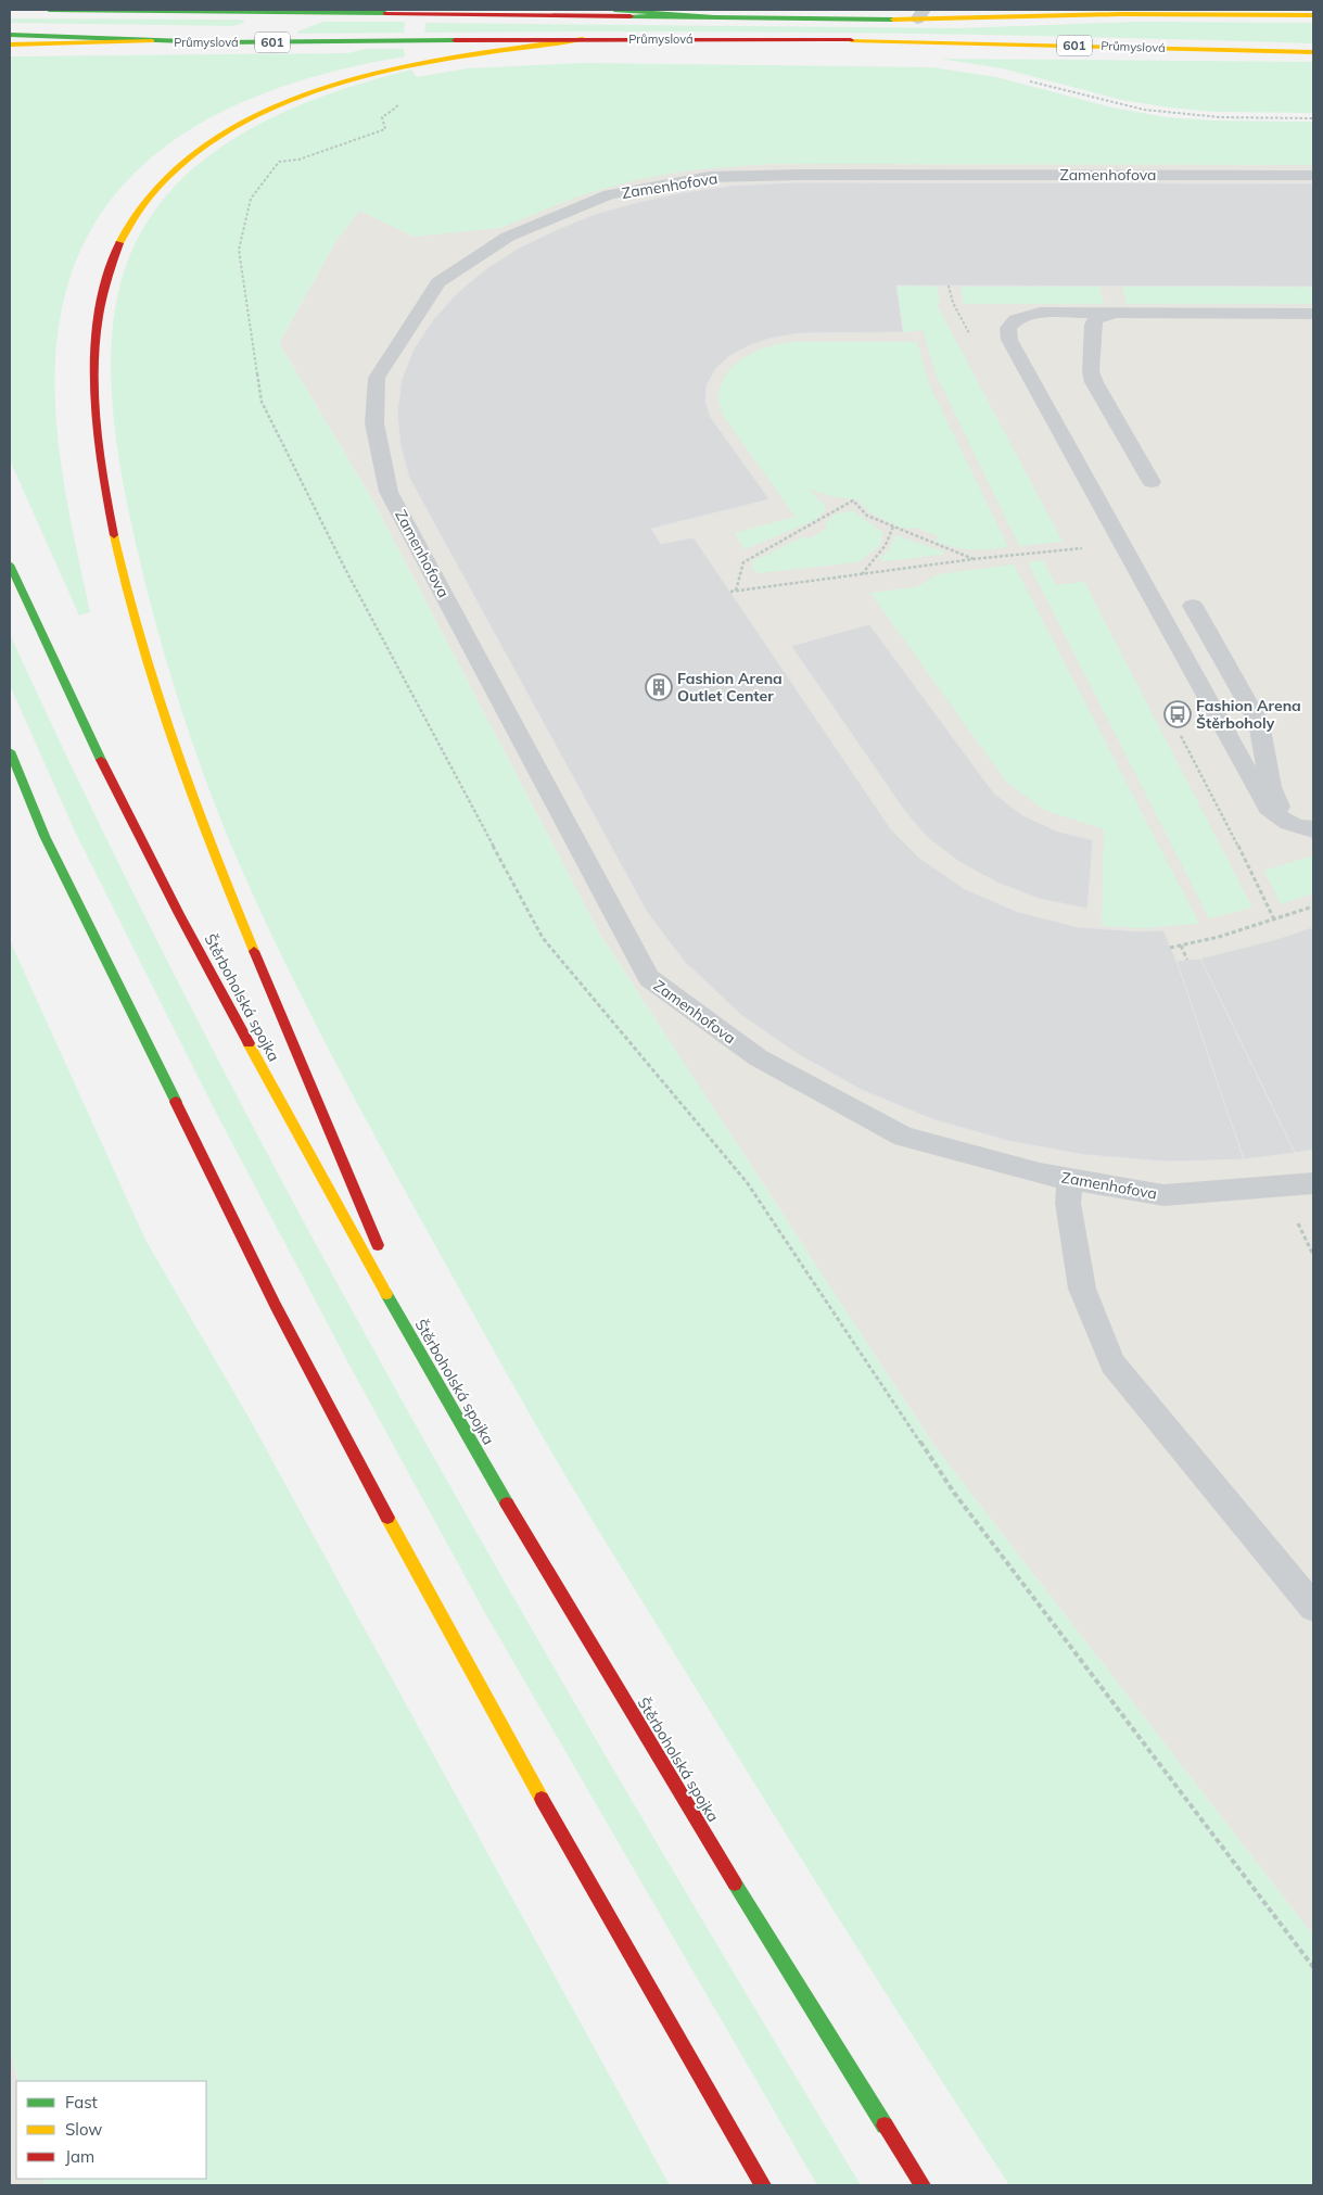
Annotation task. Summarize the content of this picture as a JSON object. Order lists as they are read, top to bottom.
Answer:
{
  "streets": {
    "main road": ["Průmyslová", "601", "Štěrboholská spojka"],
    "lane": ["Zamenhofova"]
  },
  "places": {
    "building": ["Fashion Arena Outlet Center"],
    "bus stop": ["Fashion Arena Štěrboholy"]
  },
  "legend": ["Fast", "Slow", "Jam"]
}
